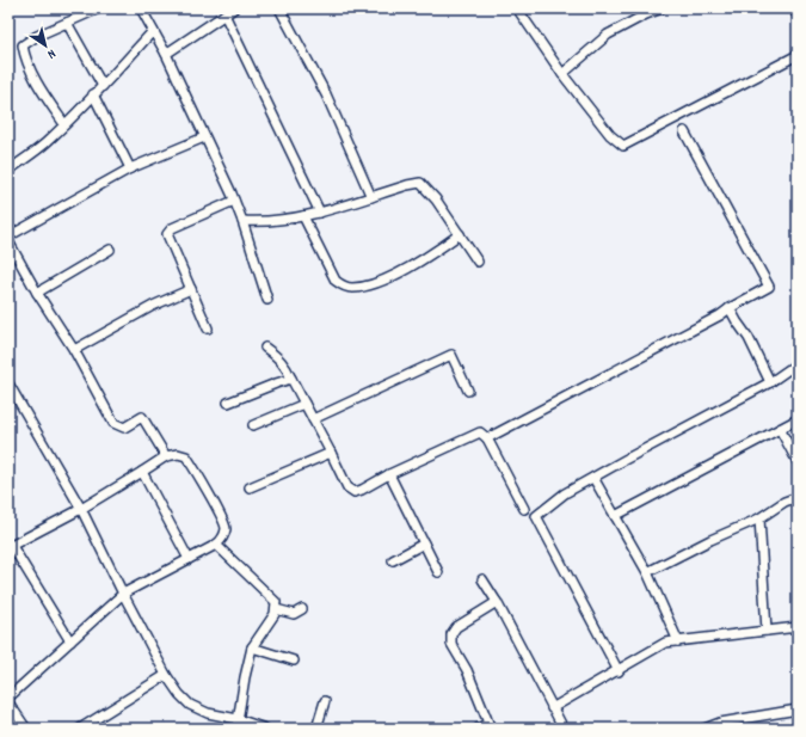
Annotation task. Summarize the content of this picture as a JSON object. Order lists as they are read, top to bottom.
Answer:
{
  "north": "bottom right"
}
